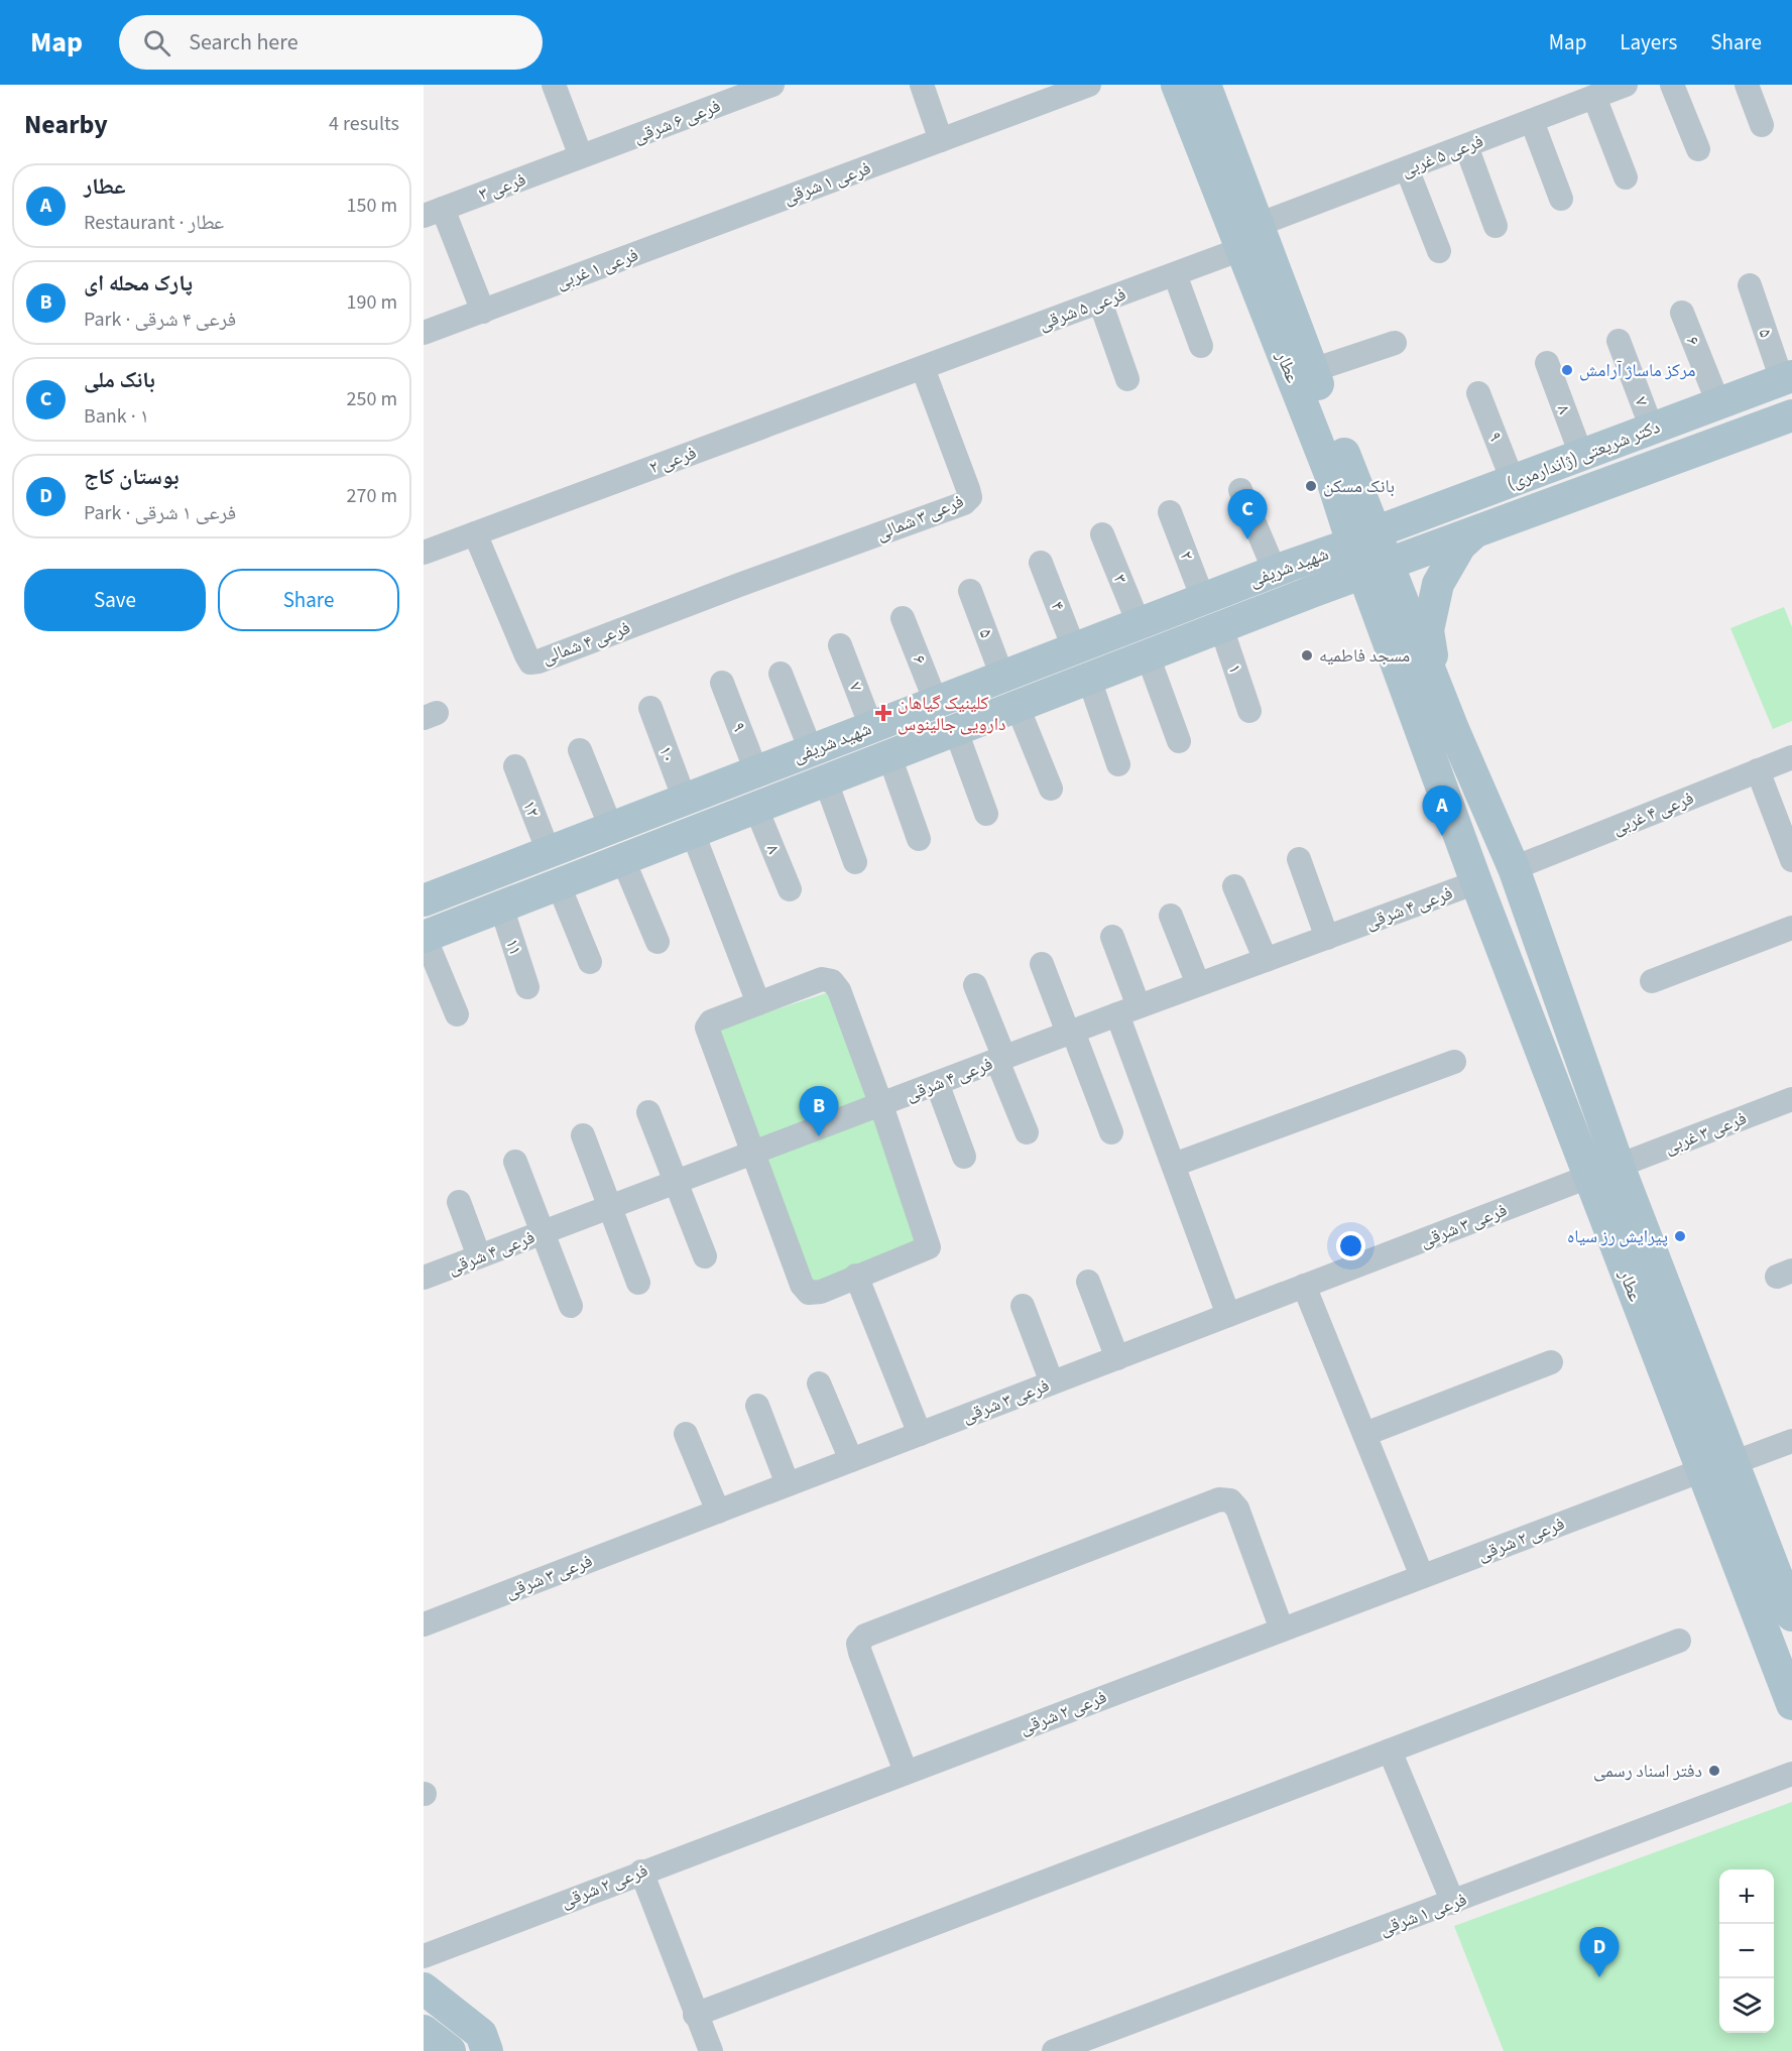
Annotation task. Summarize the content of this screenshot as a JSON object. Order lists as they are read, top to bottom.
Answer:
{
  "streets": {
    "main road": ["عطار", "دکتر شریعتی (ژاندارمری)", "شهید شریفی"],
    "street": [
      "فرعی ۶ شرقی",
      "فرعی ۵ غربی",
      "فرعی ۱ شرقی",
      "فرعی ۳",
      "فرعی ۱ غربی",
      "فرعی ۵ شرقی",
      "۵",
      "۶",
      "۷",
      "۸",
      "۹",
      "فرعی ۲",
      "فرعی ۳ شمالی",
      "۲",
      "۳",
      "۴",
      "فرعی ۴ شمالی",
      "۱",
      "۱۰",
      "۱۲",
      "فرعی ۴ غربی",
      "فرعی ۴ شرقی",
      "۱۱",
      "فرعی ۳ غربی",
      "فرعی ۳ شرقی",
      "فرعی ۲ شرقی"
    ]
  },
  "crossings": [
    ["فرعی ۶ شرقی", "فرعی ۳"],
    ["فرعی ۵ غربی", "فرعی ۵ شرقی"],
    ["فرعی ۵ غربی", "عطار"],
    ["فرعی ۱ شرقی", "فرعی ۱ غربی"],
    ["فرعی ۵ شرقی", "عطار"],
    ["فرعی ۵ شرقی", "فرعی ۲"],
    ["فرعی ۵ شرقی", "فرعی ۳ شمالی"],
    ["۵", "دکتر شریعتی (ژاندارمری)"],
    ["۵", "شهید شریفی"],
    ["۶", "دکتر شریعتی (ژاندارمری)"],
    ["۶", "شهید شریفی"],
    ["عطار", "دکتر شریعتی (ژاندارمری)"],
    ["عطار", "شهید شریفی"],
    ["عطار", "فرعی ۴ غربی"],
    ["عطار", "فرعی ۴ شرقی"],
    ["عطار", "فرعی ۳ غربی"],
    ["عطار", "فرعی ۳ شرقی"],
    ["عطار", "فرعی ۲ شرقی"],
    ["۷", "دکتر شریعتی (ژاندارمری)"],
    ["۷", "شهید شریفی"],
    ["۸", "دکتر شریعتی (ژاندارمری)"],
    ["۸", "شهید شریفی"],
    ["۹", "دکتر شریعتی (ژاندارمری)"],
    ["۹", "شهید شریفی"],
    ["دکتر شریعتی (ژاندارمری)", "شهید شریفی"],
    ["فرعی ۲", "فرعی ۳ شمالی"],
    ["فرعی ۲", "فرعی ۴ شمالی"],
    ["فرعی ۳ شمالی", "فرعی ۴ شمالی"],
    ["۲", "شهید شریفی"],
    ["شهید شریفی", "۳"],
    ["شهید شریفی", "۴"],
    ["شهید شریفی", "۱"],
    ["شهید شریفی", "۱۰"],
    ["شهید شریفی", "۱۲"],
    ["شهید شریفی", "۱۱"]
  ],
  "places": {
    "other": [
      "مرکز ماساژ آرامش",
      "بانک مسکن",
      "مسجد فاطمیه",
      "پیرایش رز سیاه",
      "دفتر اسناد رسمی"
    ],
    "health": ["کلینیک گیاهان دارویی جالینوس"]
  },
  "page": {
    "header": "Map",
    "search": "Search here",
    "nav": ["Map", "Layers", "Share"],
    "heading": ["Nearby", "4 results"],
    "list": [
      {
        "mark": "A",
        "name": "عطار",
        "note": "Restaurant · عطار",
        "value": "150 m"
      },
      {
        "mark": "B",
        "name": "پارک محله ای",
        "note": "Park · فرعی ۴ شرقی",
        "value": "190 m"
      },
      {
        "mark": "C",
        "name": "بانک ملی",
        "note": "Bank · ۱",
        "value": "250 m"
      },
      {
        "mark": "D",
        "name": "بوستان کاج",
        "note": "Park · فرعی ۱ شرقی",
        "value": "270 m"
      }
    ],
    "pins": [
      "C",
      "A",
      "B",
      "D"
    ],
    "buttons": ["Save", "Share"],
    "map_buttons": ["+", "−"]
  }
}
